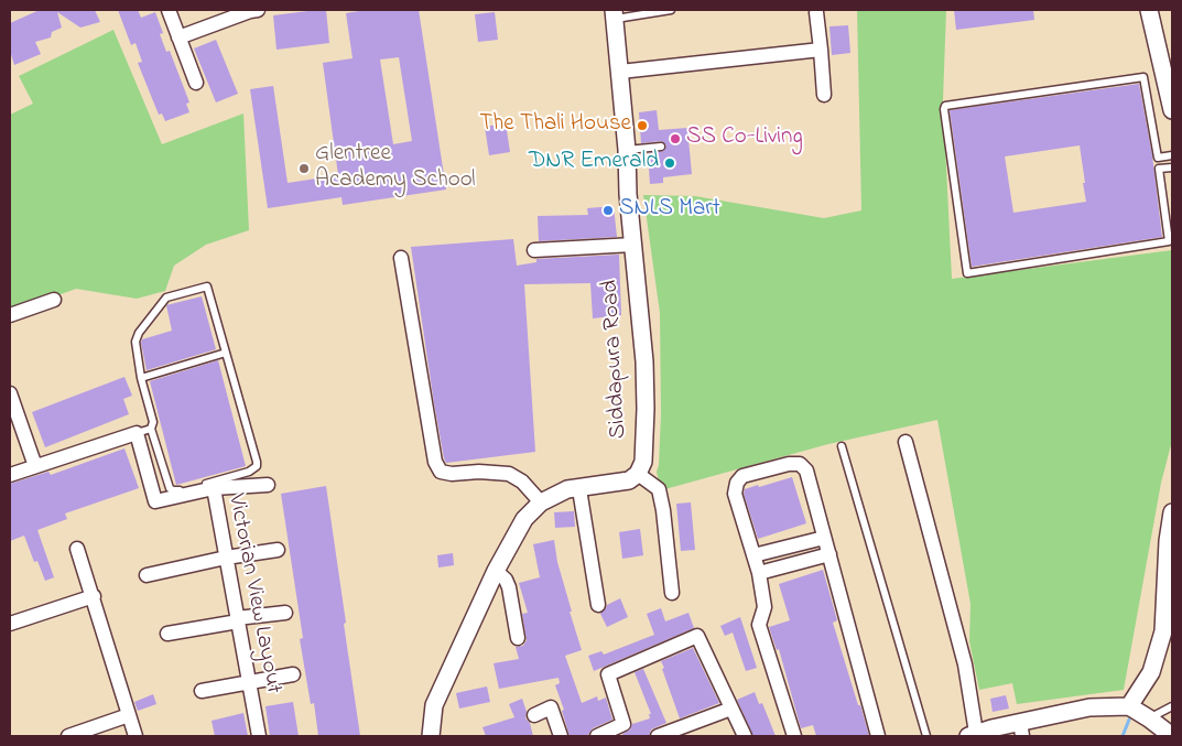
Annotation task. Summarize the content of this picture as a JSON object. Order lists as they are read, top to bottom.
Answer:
{
  "streets": {
    "street": ["Siddapura Road", "Victorian View Layout"]
  },
  "places": [
    "The Thali House",
    "SS Co-Living",
    "DNR Emerald",
    "Glentree Academy School",
    "SNLS Mart"
  ]
}
